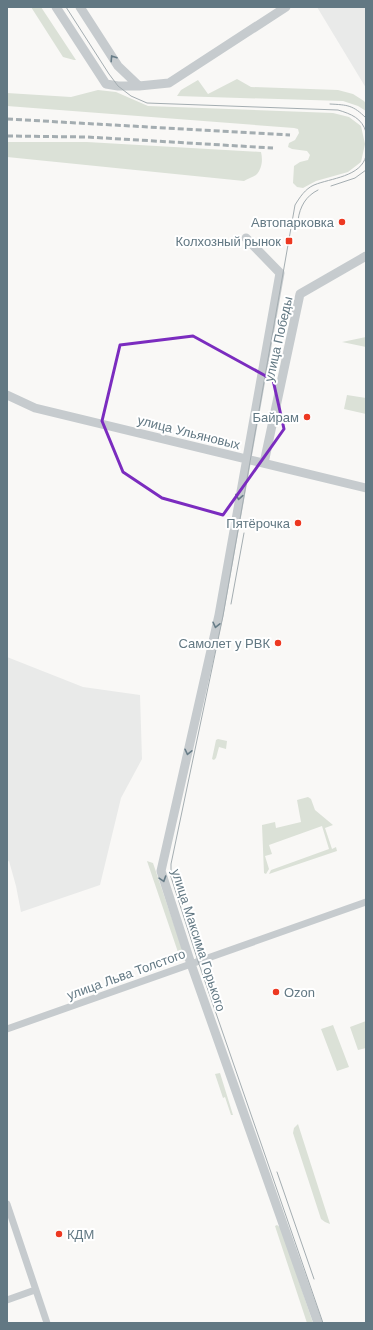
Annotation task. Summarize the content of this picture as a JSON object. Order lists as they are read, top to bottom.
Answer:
{
  "streets": {
    "street": [
      "улица Победы",
      "улица Ульяновых",
      "улица Максима Горького",
      "улица Льва Толстого"
    ]
  },
  "crossings": [
    ["улица Победы", "улица Ульяновых"],
    ["улица Ульяновых", "улица Максима Горького"],
    ["улица Максима Горького", "улица Льва Толстого"]
  ],
  "one_way": ["улица Максима Горького"],
  "places": {
    "other": [
      "Автопарковка",
      "Байрам",
      "Пятёрочка",
      "Самолет у РВК",
      "Ozon",
      "КДМ"
    ],
    "transit": ["Колхозный рынок"]
  }
}
